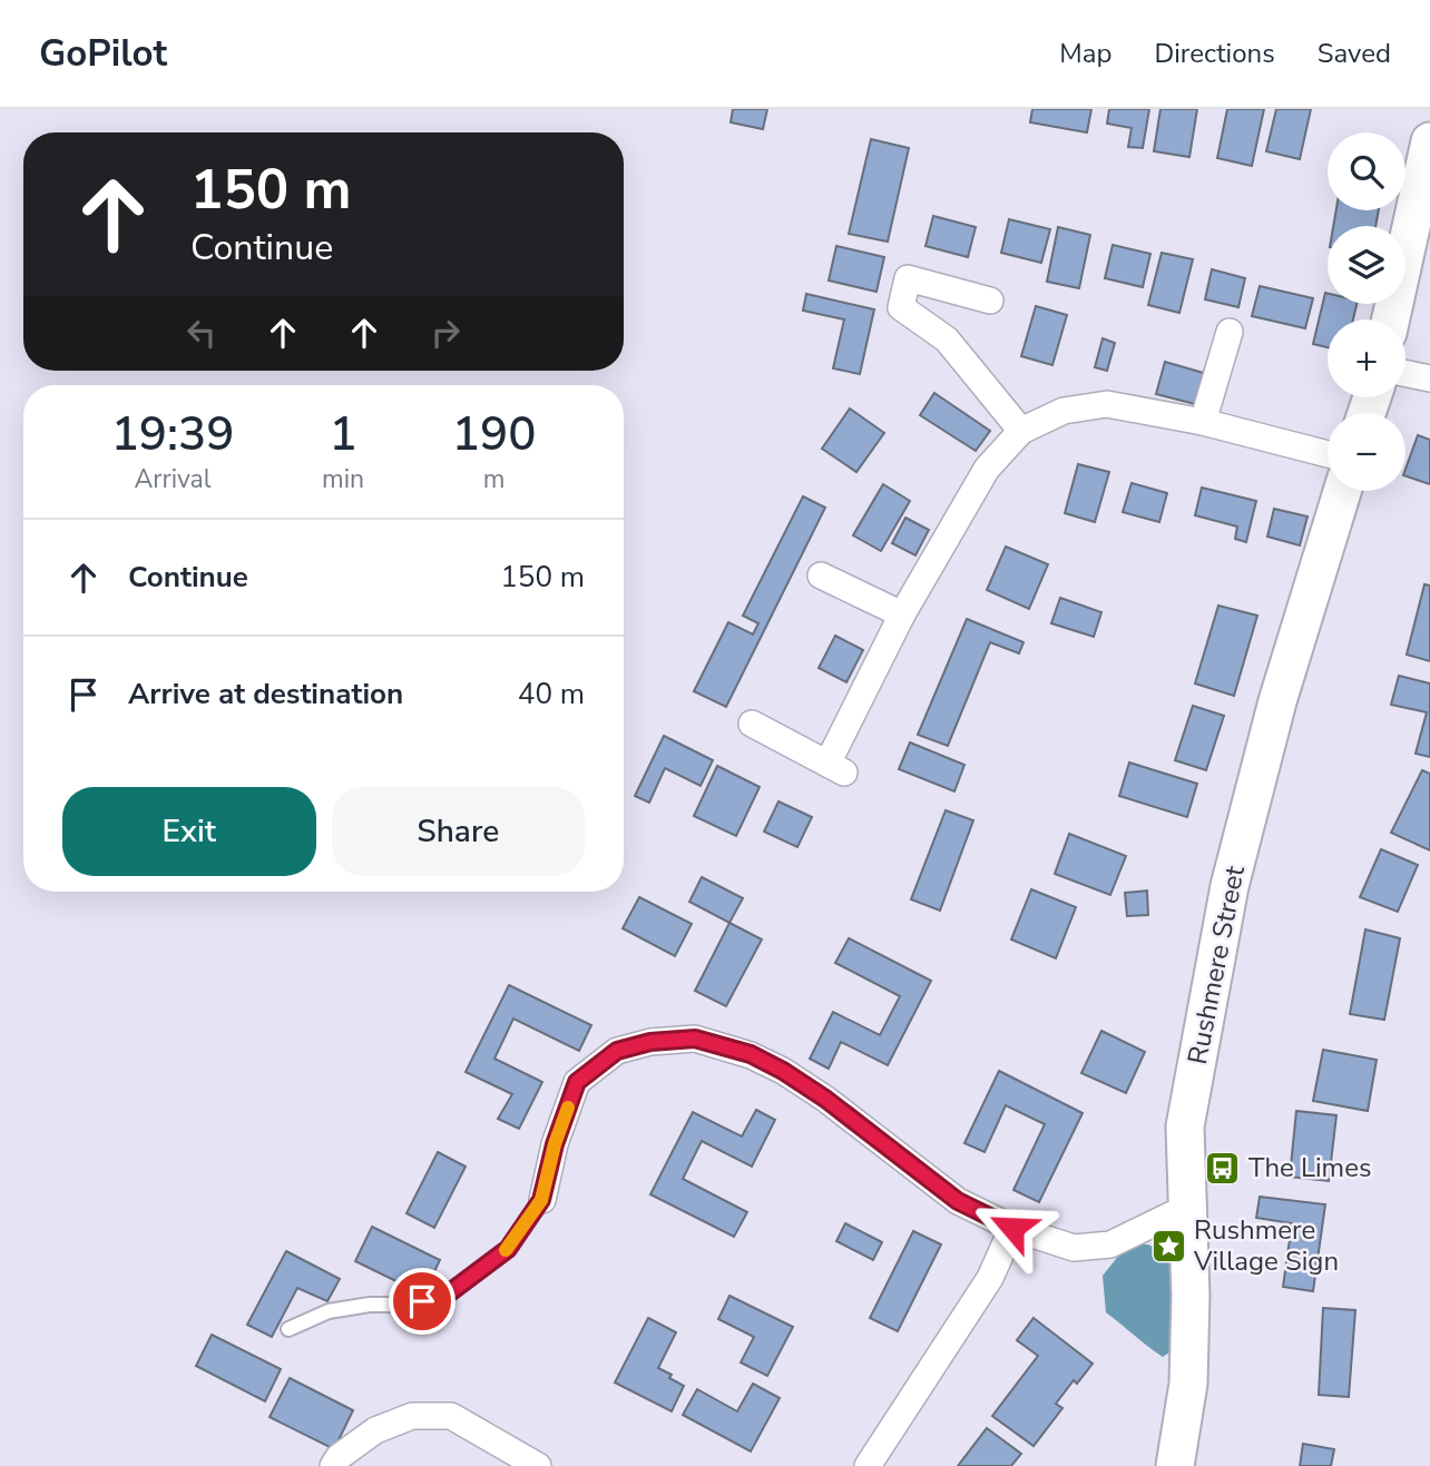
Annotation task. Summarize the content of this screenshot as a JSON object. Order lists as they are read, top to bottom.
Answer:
{
  "streets": {
    "street": ["Rushmere Street"]
  },
  "places": {
    "bus stop": ["The Limes"],
    "place": ["Rushmere Village Sign"]
  },
  "page": {
    "header": "GoPilot",
    "nav": ["Map", "Directions", "Saved"],
    "map_buttons": ["+", "−"],
    "turn": ["150 m", "Continue"],
    "eta": [
      "19:39",
      "Arrival",
      "1",
      "min",
      "190",
      "m"
    ],
    "list": [
      {
        "name": "Continue",
        "value": "150 m"
      },
      {
        "name": "Arrive at destination",
        "value": "40 m"
      }
    ],
    "buttons": ["Exit", "Share"]
  }
}
